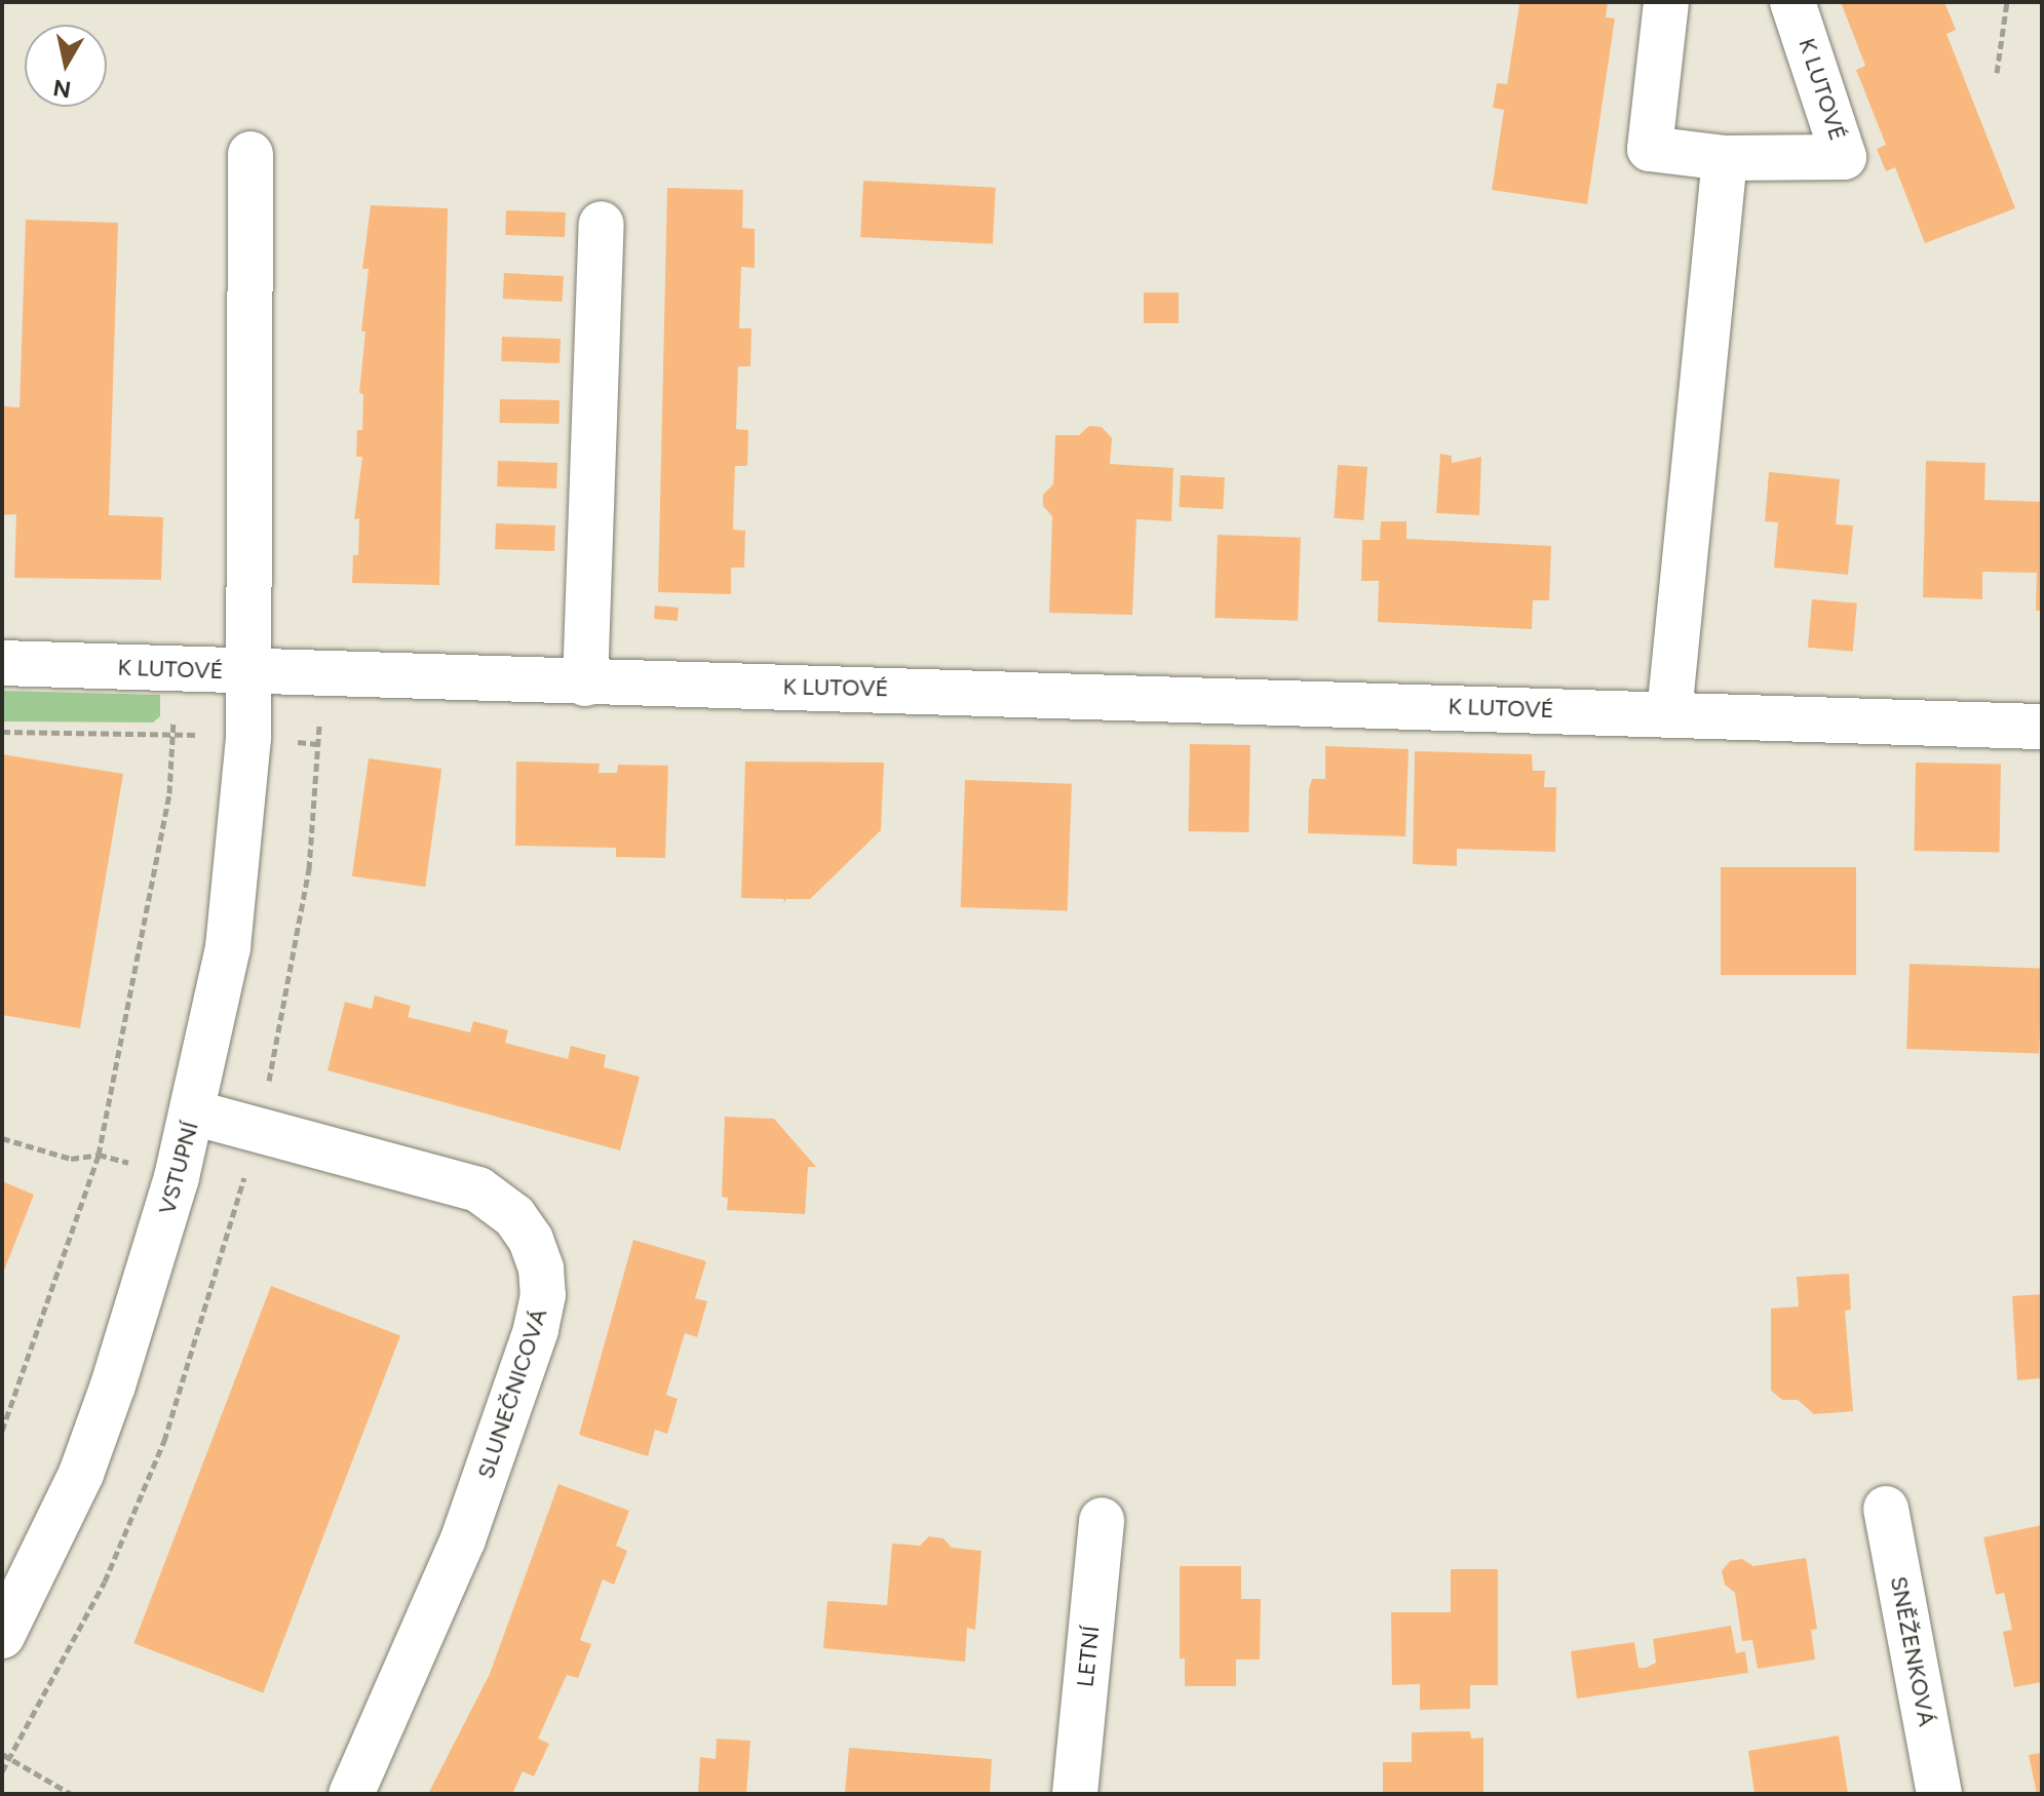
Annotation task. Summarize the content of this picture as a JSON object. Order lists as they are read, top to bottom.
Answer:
{
  "streets": {
    "street": [
      "K LUTOVÉ",
      "VSTUPNÍ",
      "SLUNEČNICOVÁ",
      "SNĚŽENKOVÁ",
      "LETNÍ"
    ]
  },
  "crossings": [
    ["K LUTOVÉ", "VSTUPNÍ"],
    ["VSTUPNÍ", "SLUNEČNICOVÁ"]
  ],
  "north": "bottom"
}
